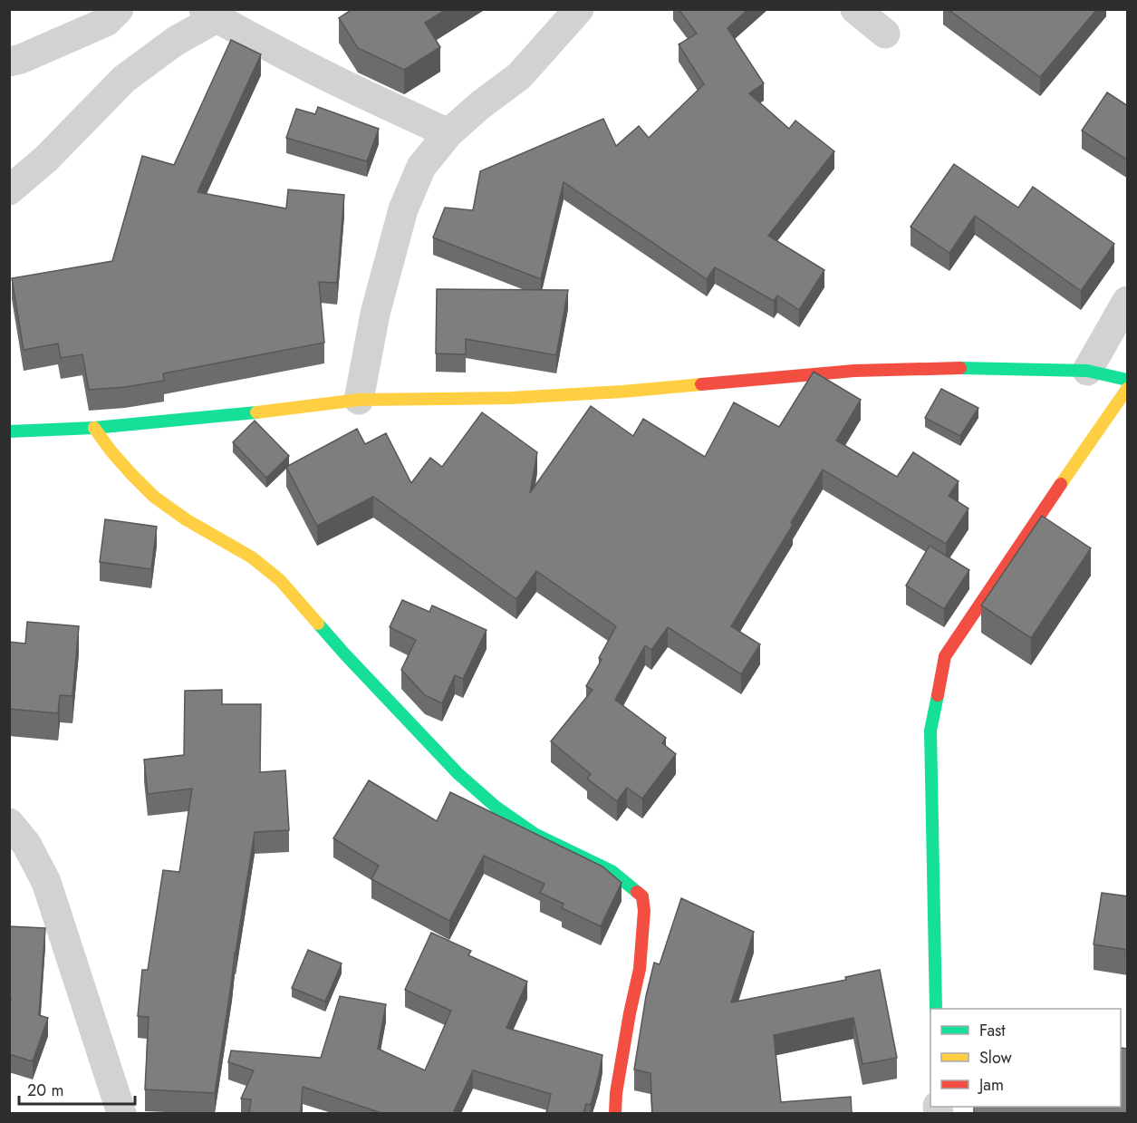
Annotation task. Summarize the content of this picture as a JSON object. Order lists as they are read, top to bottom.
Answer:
{
  "legend": ["Fast", "Slow", "Jam"],
  "scale_bar": "20 m"
}
